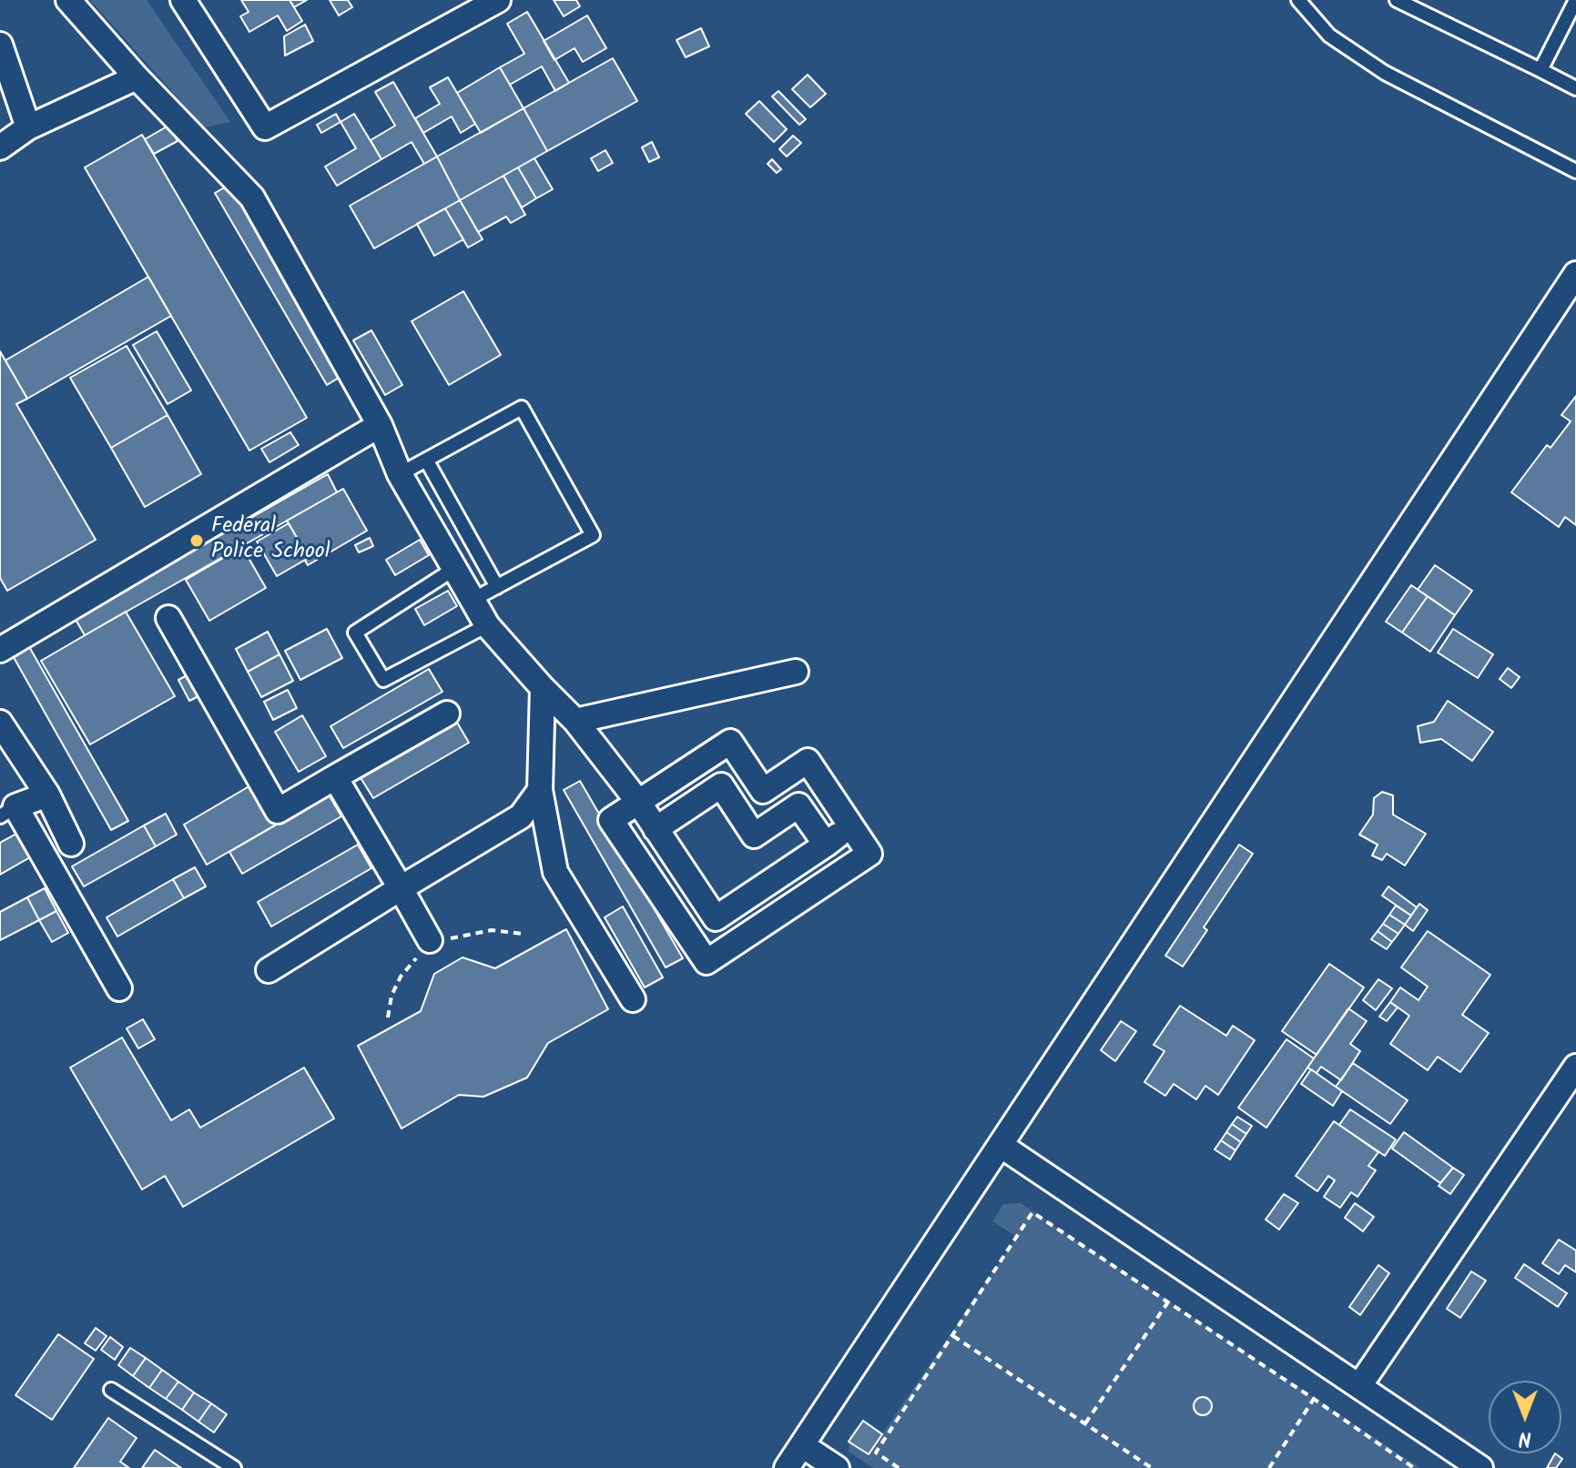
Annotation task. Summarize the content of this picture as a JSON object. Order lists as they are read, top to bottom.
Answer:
{
  "places": ["Federal Police School"],
  "north": "bottom"
}
